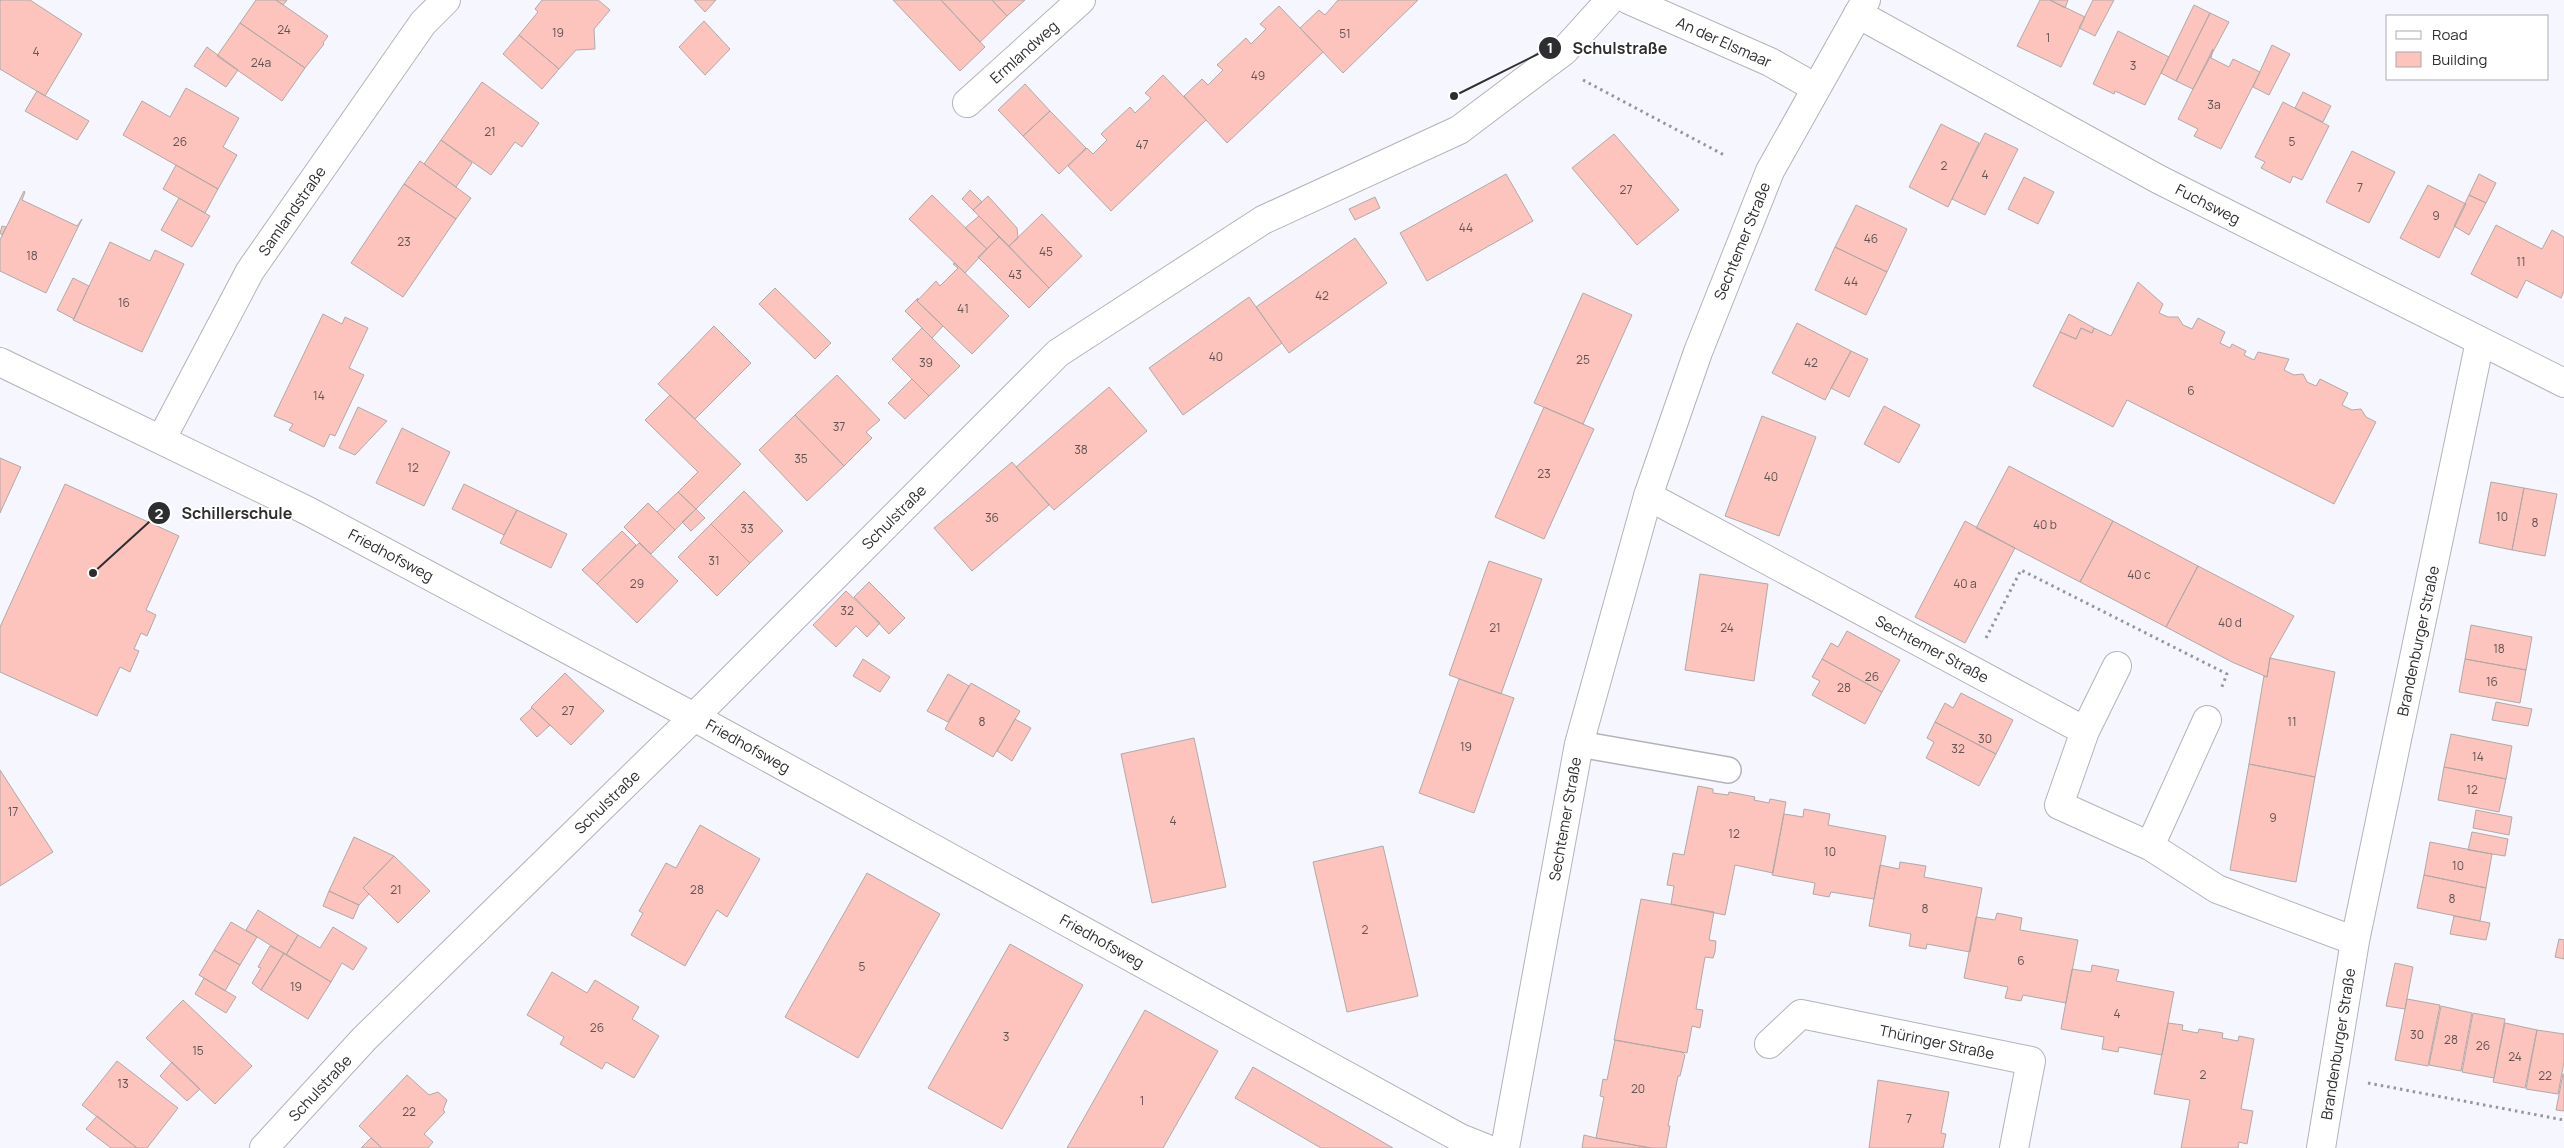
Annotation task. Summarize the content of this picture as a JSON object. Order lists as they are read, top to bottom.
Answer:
{
  "streets": {
    "street": [
      "An der Elsmaar",
      "Ermlandweg",
      "Fuchsweg",
      "Samlandstraße",
      "Sechtemer Straße",
      "Schulstraße",
      "Friedhofsweg",
      "Brandenburger Straße",
      "Thüringer Straße"
    ]
  },
  "crossings": [
    ["An der Elsmaar", "Sechtemer Straße"],
    ["Fuchsweg", "Sechtemer Straße"],
    ["Fuchsweg", "Brandenburger Straße"],
    ["Samlandstraße", "Friedhofsweg"],
    ["Schulstraße", "Friedhofsweg"]
  ],
  "places": ["Schulstraße", "Schillerschule"],
  "house_numbers": [
    "24",
    "19",
    "51",
    "1",
    "4",
    "24a",
    "3",
    "49",
    "3a",
    "21",
    "26",
    "5",
    "47",
    "2",
    "4",
    "7",
    "27",
    "9",
    "44",
    "46",
    "23",
    "45",
    "18",
    "11",
    "43",
    "44",
    "42",
    "16",
    "41",
    "40",
    "25",
    "39",
    "42",
    "6",
    "14",
    "37",
    "38",
    "35",
    "12",
    "23",
    "40",
    "10",
    "36",
    "8",
    "40 b",
    "33",
    "31",
    "40 c",
    "29",
    "40 a",
    "32",
    "40 d",
    "21",
    "24",
    "18",
    "26",
    "16",
    "28",
    "27",
    "8",
    "11",
    "30",
    "19",
    "32",
    "14",
    "12",
    "17",
    "9",
    "4",
    "12",
    "10",
    "10",
    "21",
    "28",
    "8",
    "8",
    "2",
    "6",
    "5",
    "19",
    "4",
    "26",
    "30",
    "3",
    "28",
    "26",
    "15",
    "24",
    "2",
    "22",
    "13",
    "20",
    "1",
    "22",
    "7"
  ],
  "legend": ["Road", "Building"]
}
